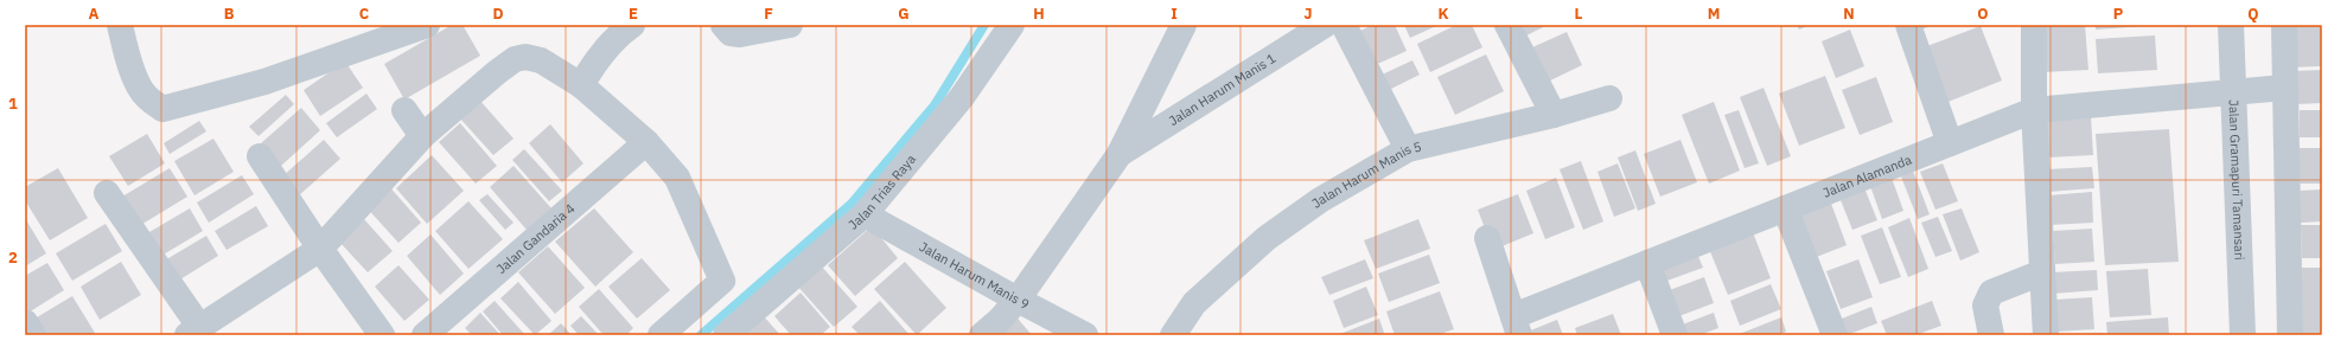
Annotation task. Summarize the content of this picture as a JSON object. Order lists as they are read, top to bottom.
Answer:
{
  "streets": {
    "street": [
      "Jalan Harum Manis 1",
      "Jalan Harum Manis 5",
      "Jalan Alamanda",
      "Jalan Gramapuri Tamansari",
      "Jalan Trias Raya",
      "Jalan Gandaria 4",
      "Jalan Harum Manis 9"
    ]
  },
  "crossings": [
    ["Jalan Harum Manis 1", "Jalan Harum Manis 9"],
    ["Jalan Alamanda", "Jalan Gramapuri Tamansari"],
    ["Jalan Trias Raya", "Jalan Harum Manis 9"]
  ],
  "grid": {
    "columns": [
      "A",
      "B",
      "C",
      "D",
      "E",
      "F",
      "G",
      "H",
      "I",
      "J",
      "K",
      "L",
      "M",
      "N",
      "O",
      "P",
      "Q"
    ],
    "rows": ["1", "2"]
  }
}
